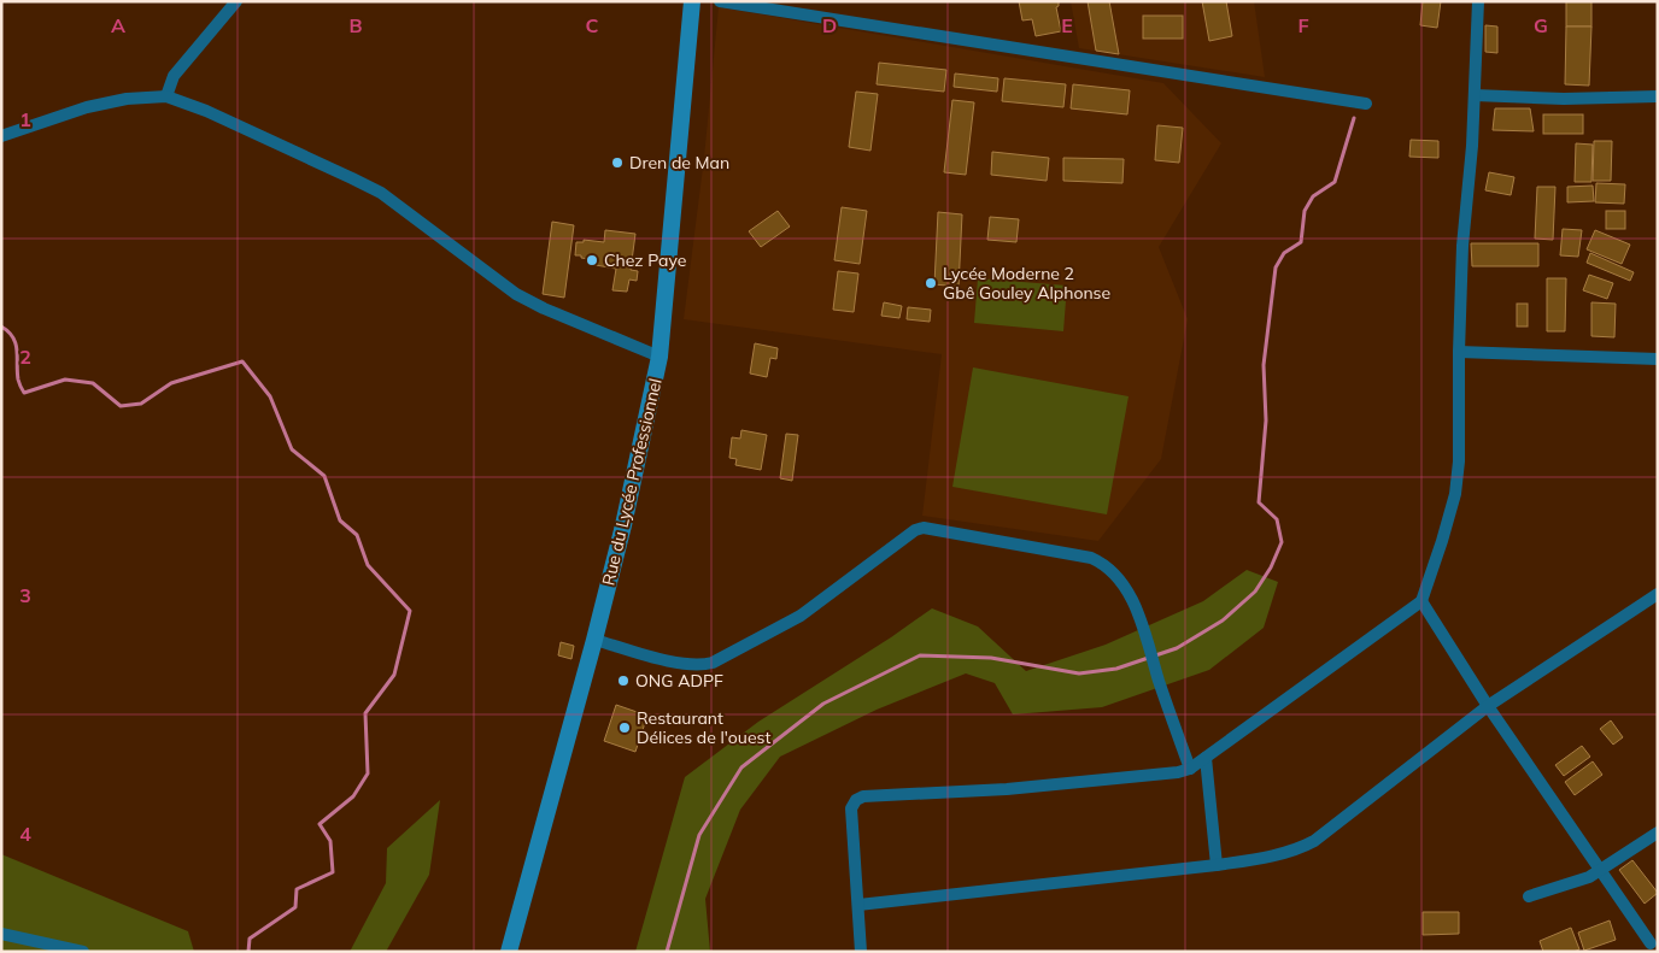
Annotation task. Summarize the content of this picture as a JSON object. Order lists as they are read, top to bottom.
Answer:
{
  "streets": {
    "main road": ["Rue du Lycée Professionnel"]
  },
  "places": [
    "Dren de Man",
    "Chez Paye",
    "Lycée Moderne 2 Gbê Gouley Alphonse",
    "ONG ADPF",
    "Restaurant Délices de l'ouest"
  ],
  "grid": {
    "columns": [
      "A",
      "B",
      "C",
      "D",
      "E",
      "F",
      "G"
    ],
    "rows": [
      "1",
      "2",
      "3",
      "4"
    ]
  }
}
